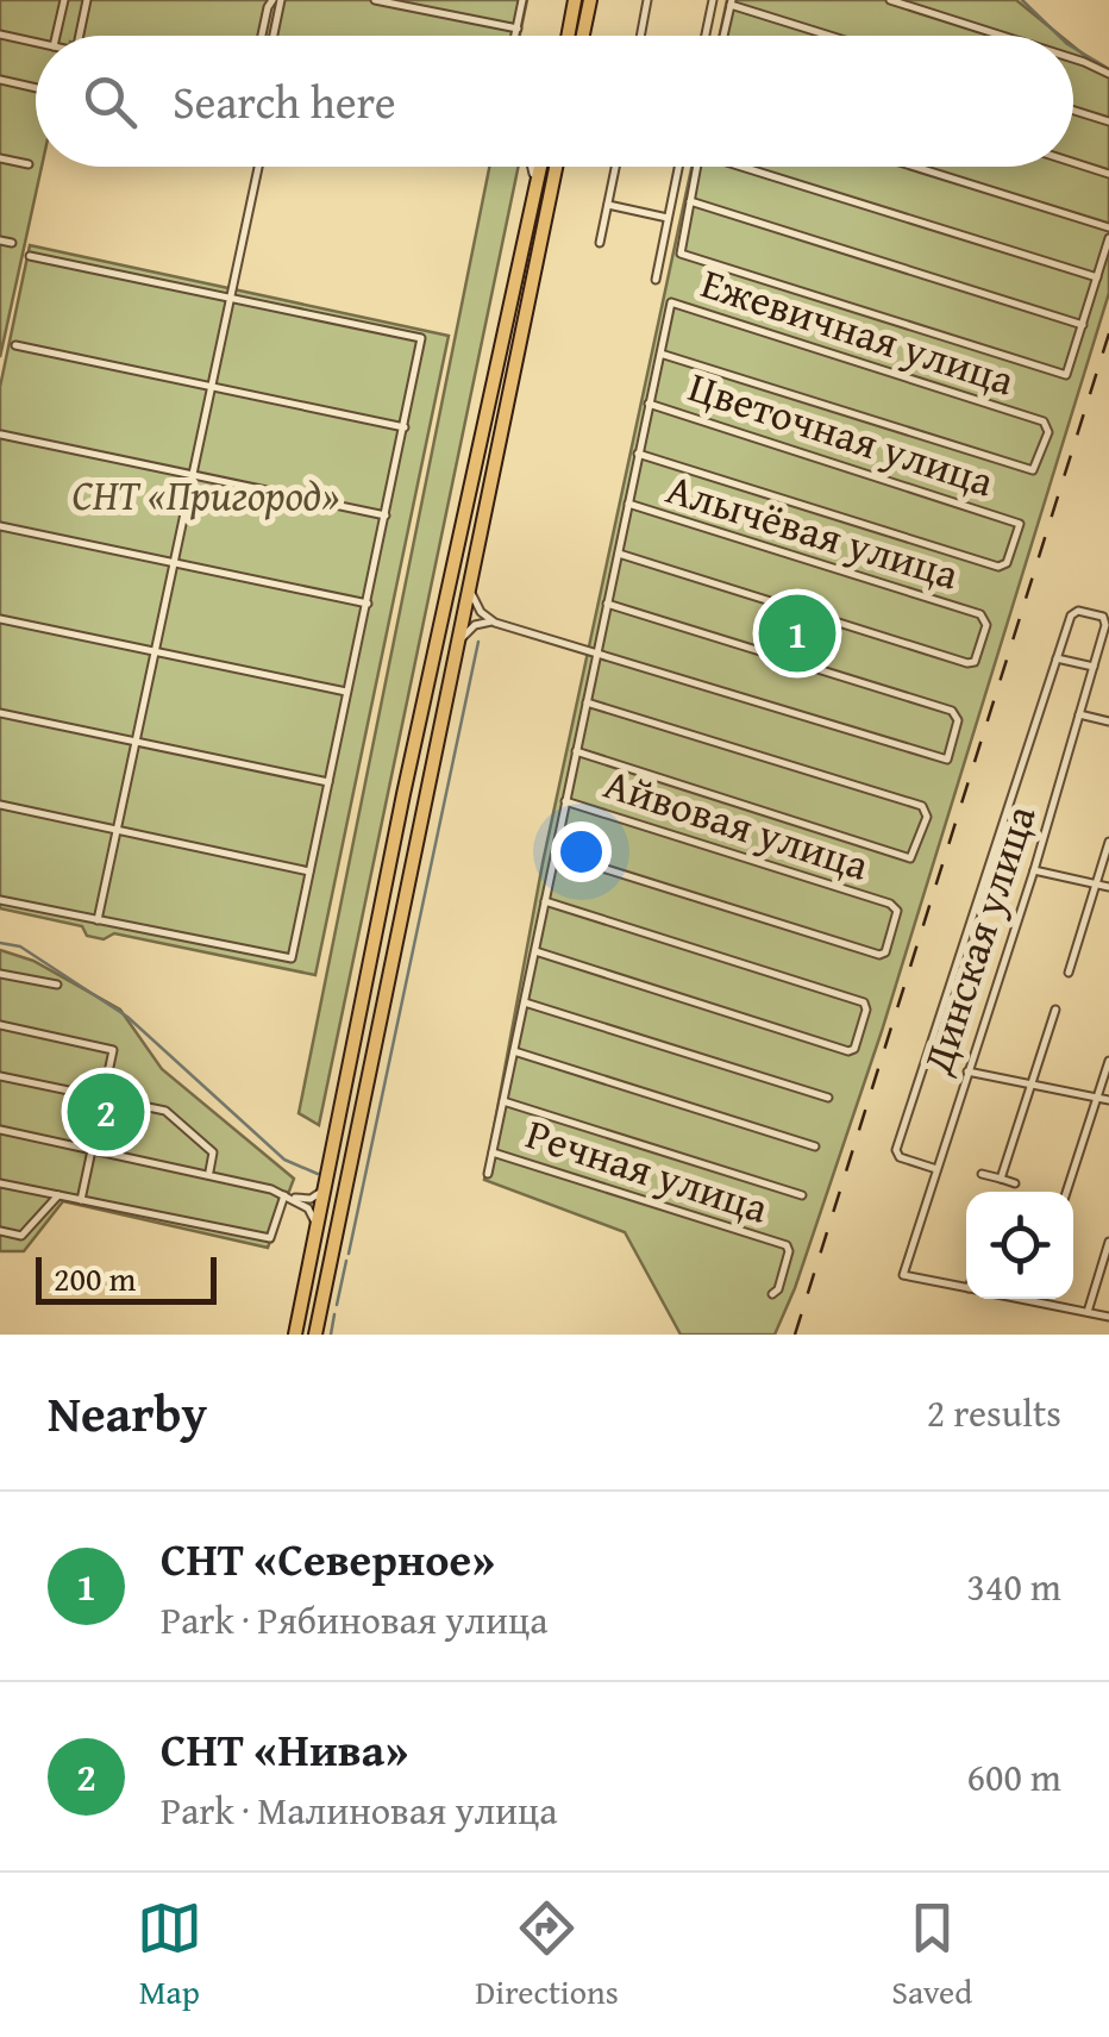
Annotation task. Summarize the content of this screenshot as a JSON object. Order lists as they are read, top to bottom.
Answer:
{
  "streets": {
    "street": [
      "Ежевичная улица",
      "Цветочная улица",
      "Алычёвая улица",
      "Айвовая улица",
      "Динская улица",
      "Речная улица"
    ]
  },
  "parks": ["СНТ «Пригород»"],
  "scale_bar": "200 m",
  "page": {
    "search": "Search here",
    "pins": ["1", "2"],
    "scale": "200 m",
    "heading": ["Nearby", "2 results"],
    "list": [
      {
        "mark": "1",
        "name": "СНТ «Северное»",
        "note": "Park · Рябиновая улица",
        "value": "340 m"
      },
      {
        "mark": "2",
        "name": "СНТ «Нива»",
        "note": "Park · Малиновая улица",
        "value": "600 m"
      }
    ],
    "nav": ["Map", "Directions", "Saved"]
  }
}
